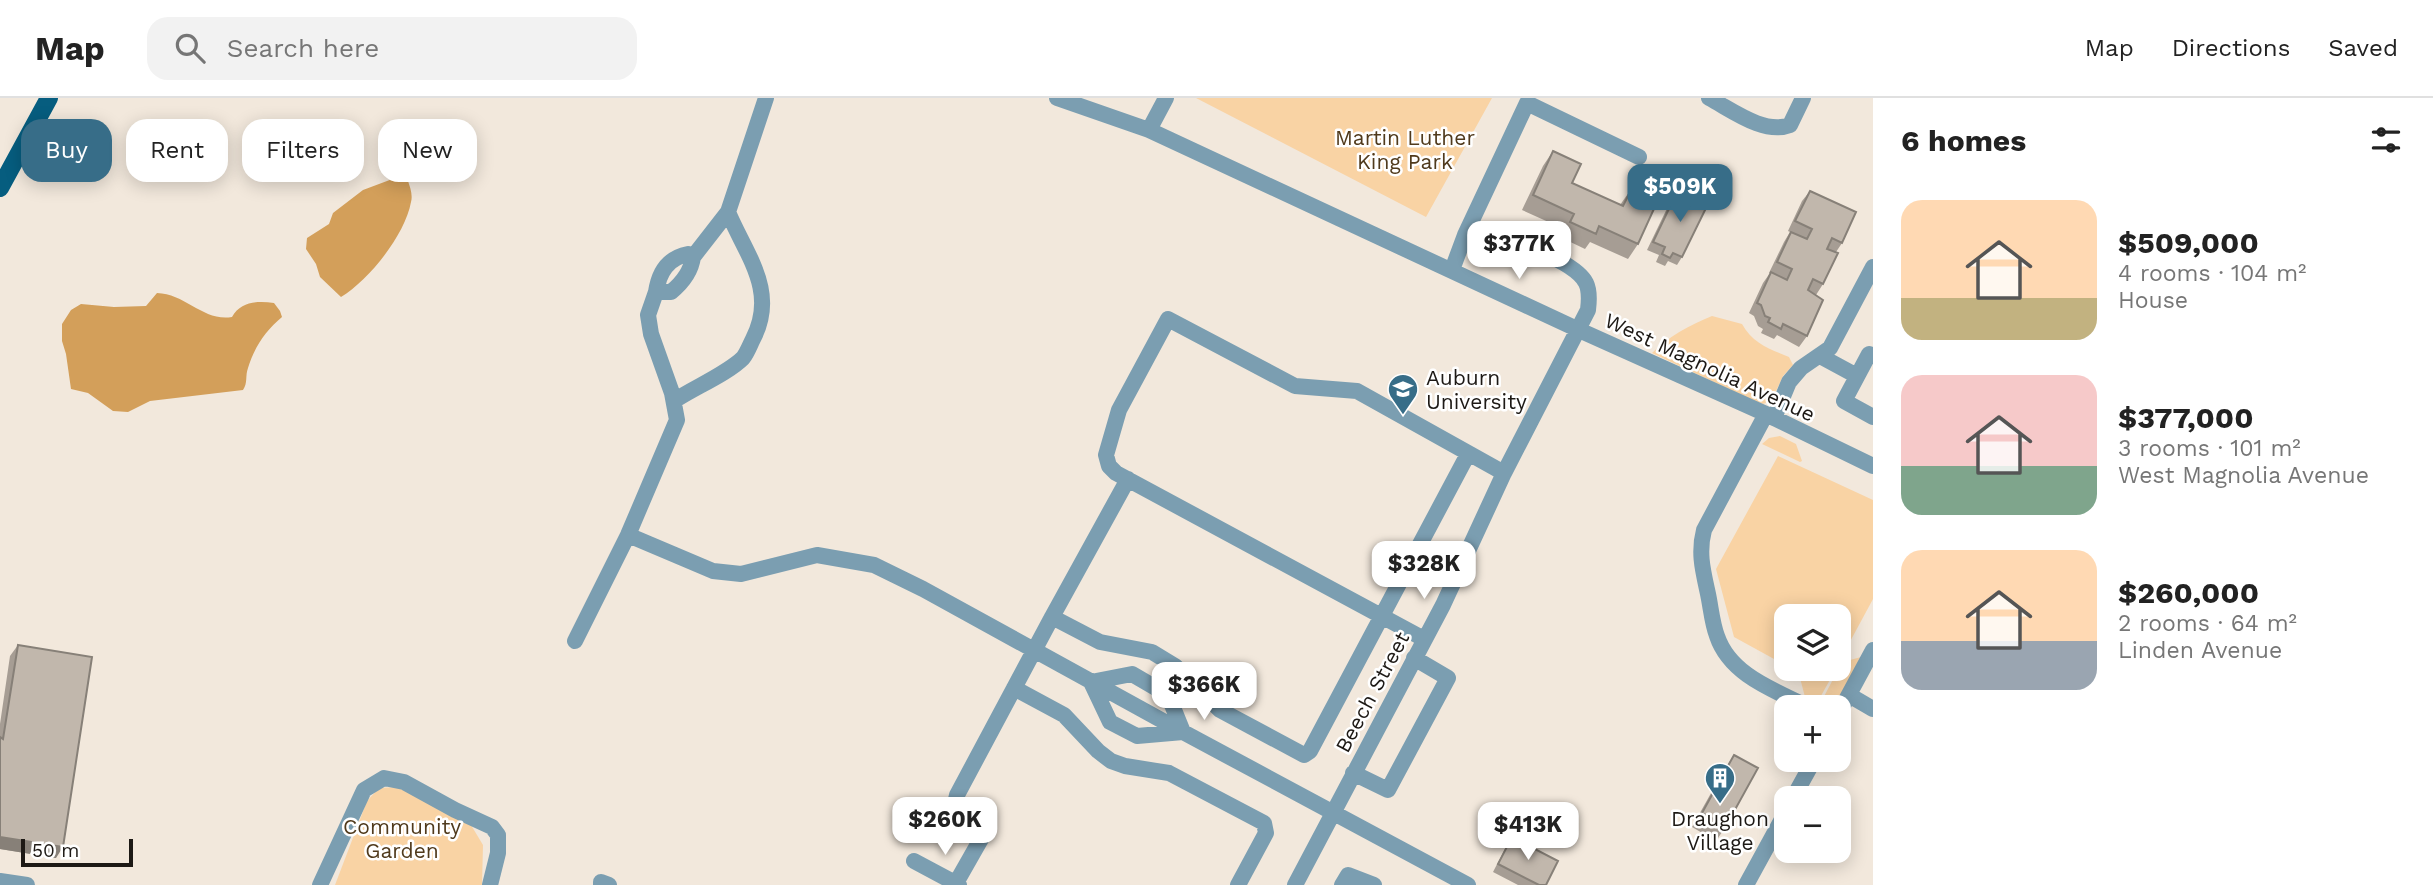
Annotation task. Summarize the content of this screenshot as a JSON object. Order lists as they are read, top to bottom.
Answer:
{
  "streets": {
    "street": ["West Magnolia Avenue", "Beech Street"]
  },
  "crossings": [
    ["West Magnolia Avenue", "Beech Street"]
  ],
  "parks": ["Martin Luther King Park", "Community Garden"],
  "places": {
    "school or university": ["Auburn University"],
    "building": ["Draughon Village"]
  },
  "scale_bar": "50 m",
  "page": {
    "header": "Map",
    "search": "Search here",
    "nav": ["Map", "Directions", "Saved"],
    "heading": "6 homes",
    "chip": [
      "Buy",
      "Rent",
      "Filters",
      "New"
    ],
    "price": [
      "$509K",
      "$377K",
      "$328K",
      "$366K",
      "$260K",
      "$413K"
    ],
    "list": [
      {
        "name": "$509,000",
        "note": "4 rooms · 104 m² · House"
      },
      {
        "name": "$377,000",
        "note": "3 rooms · 101 m² · West Magnolia Avenue"
      },
      {
        "name": "$260,000",
        "note": "2 rooms · 64 m² · Linden Avenue"
      }
    ],
    "map_buttons": ["+", "−"],
    "scale": "50 m"
  }
}
